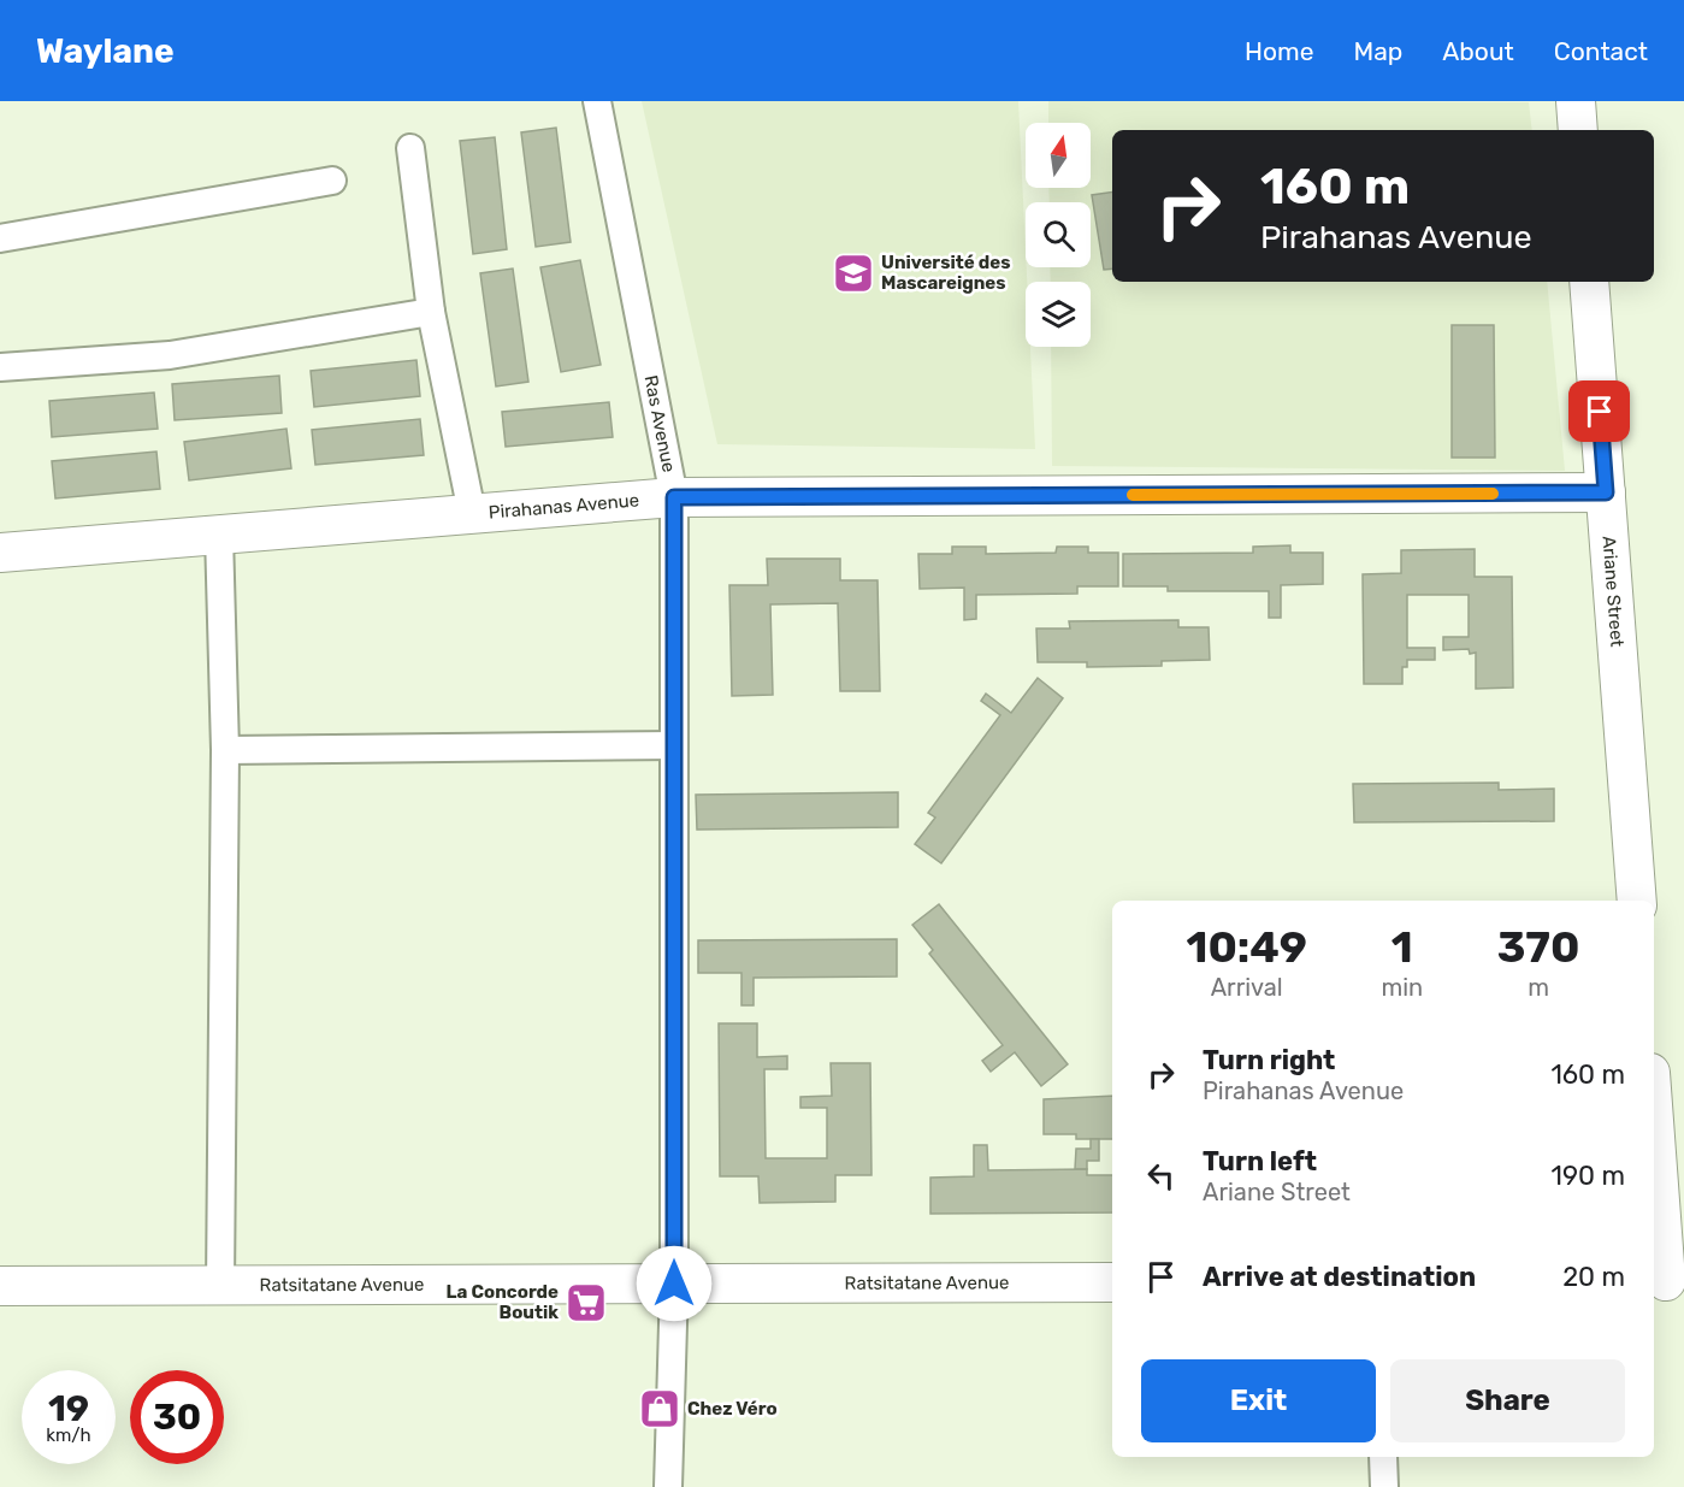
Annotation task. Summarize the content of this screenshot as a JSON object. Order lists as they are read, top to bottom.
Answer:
{
  "streets": {
    "street": [
      "Ras Avenue",
      "Pirahanas Avenue",
      "Ariane Street",
      "Ratsitatane Avenue"
    ]
  },
  "crossings": [
    ["Ras Avenue", "Pirahanas Avenue"],
    ["Ras Avenue", "Ratsitatane Avenue"],
    ["Pirahanas Avenue", "Ariane Street"]
  ],
  "places": {
    "school or university": ["Université des Mascareignes"],
    "supermarket": ["La Concorde Boutik"],
    "shop": ["Chez Véro"]
  },
  "north": "top",
  "page": {
    "header": "Waylane",
    "nav": [
      "Home",
      "Map",
      "About",
      "Contact"
    ],
    "turn": ["160 m", "Pirahanas Avenue"],
    "eta": [
      "10:49",
      "Arrival",
      "1",
      "min",
      "370",
      "m"
    ],
    "list": [
      {
        "name": "Turn right",
        "note": "Pirahanas Avenue",
        "value": "160 m"
      },
      {
        "name": "Turn left",
        "note": "Ariane Street",
        "value": "190 m"
      },
      {
        "name": "Arrive at destination",
        "value": "20 m"
      }
    ],
    "buttons": ["Exit", "Share"],
    "speed": "19 km/h",
    "limit": "30"
  }
}
